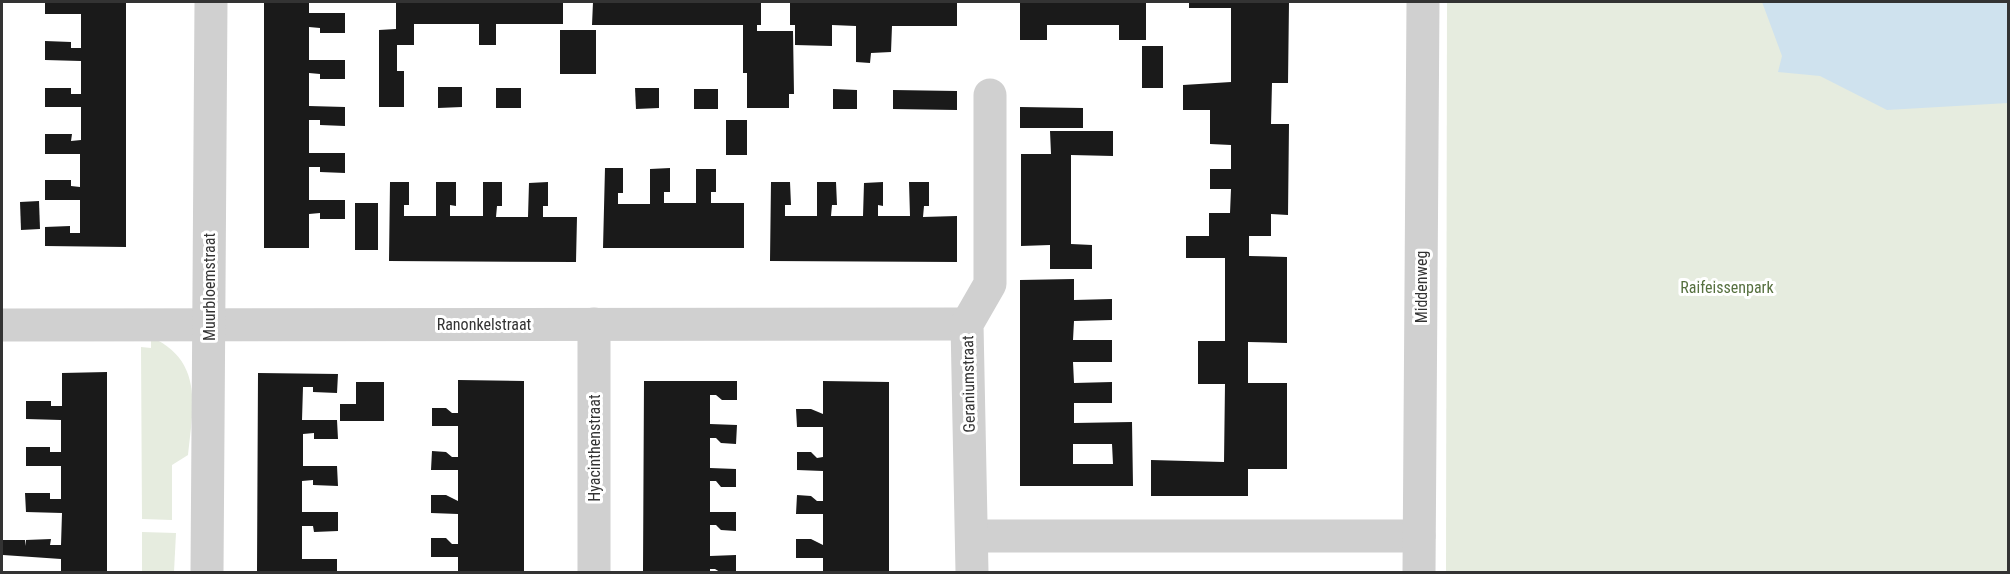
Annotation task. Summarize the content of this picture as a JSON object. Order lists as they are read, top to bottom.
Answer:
{
  "streets": {
    "street": [
      "Muurbloemstraat",
      "Middenweg",
      "Ranonkelstraat",
      "Geraniumstraat",
      "Hyacinthenstraat"
    ]
  },
  "crossings": [
    ["Muurbloemstraat", "Ranonkelstraat"],
    ["Ranonkelstraat", "Geraniumstraat"],
    ["Ranonkelstraat", "Hyacinthenstraat"]
  ],
  "parks": ["Raifeissenpark"]
}
